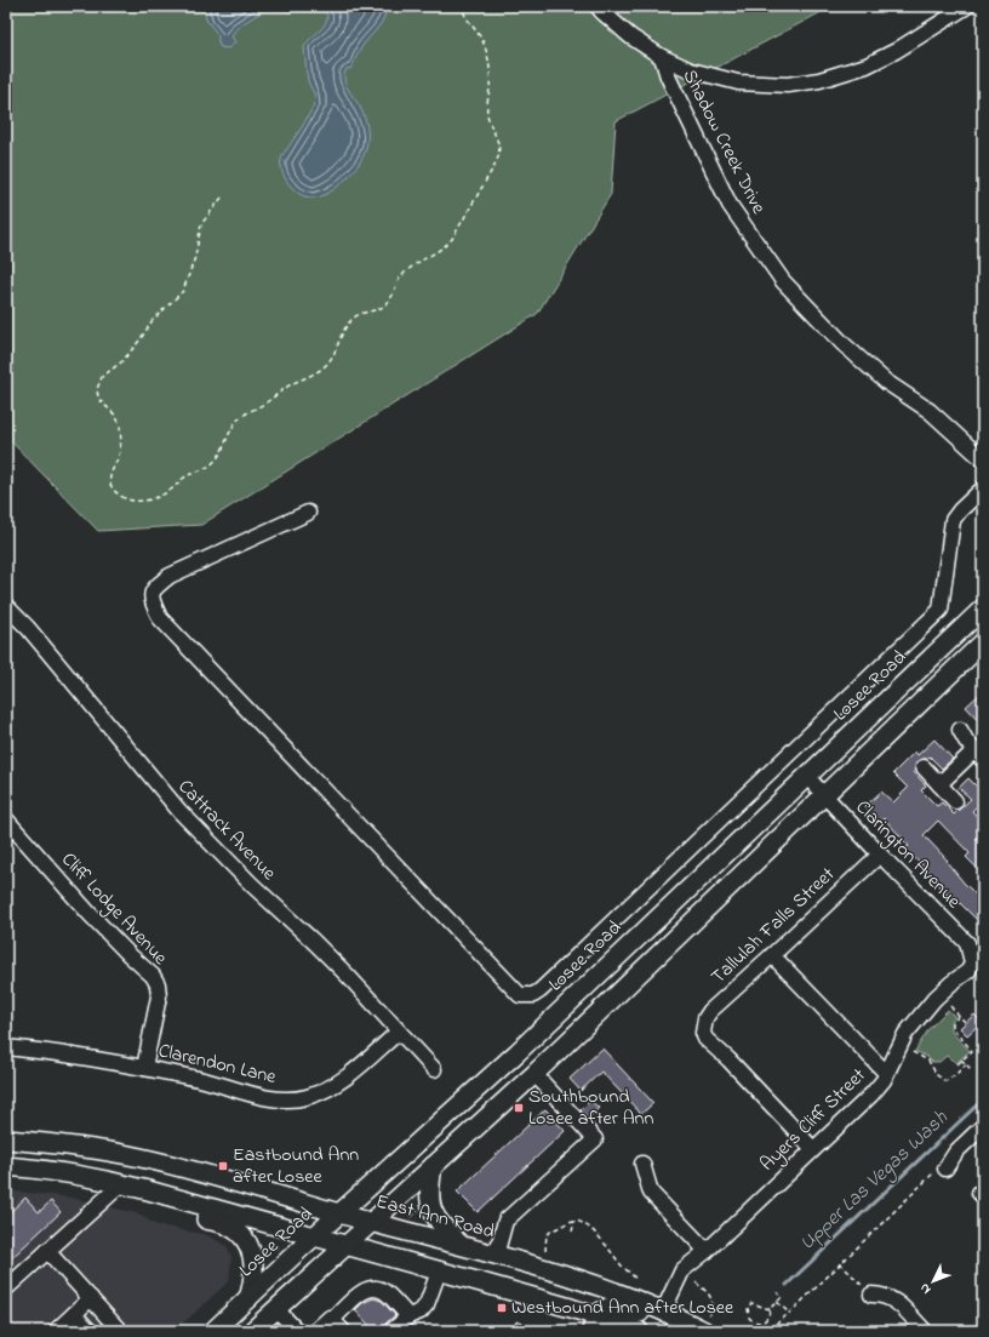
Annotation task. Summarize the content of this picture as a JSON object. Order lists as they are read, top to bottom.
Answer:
{
  "streets": {
    "main road": ["Losee Road", "East Ann Road"],
    "street": [
      "Shadow Creek Drive",
      "Cattrack Avenue",
      "Clarington Avenue",
      "Cliff Lodge Avenue",
      "Tallulah Falls Street",
      "Clarendon Lane",
      "Ayers Cliff Street"
    ]
  },
  "crossings": [
    ["Losee Road", "Clarington Avenue"],
    ["Losee Road", "East Ann Road"],
    ["Cattrack Avenue", "Clarendon Lane"],
    ["Clarington Avenue", "Tallulah Falls Street"],
    ["Clarington Avenue", "Ayers Cliff Street"],
    ["Cliff Lodge Avenue", "Clarendon Lane"],
    ["Tallulah Falls Street", "Ayers Cliff Street"],
    ["Ayers Cliff Street", "East Ann Road"]
  ],
  "water": ["Upper Las Vegas Wash"],
  "places": {
    "transit": ["Southbound Losee after Ann", "Eastbound Ann after Losee", "Westbound Ann after Losee"]
  },
  "north": "bottom left"
}
